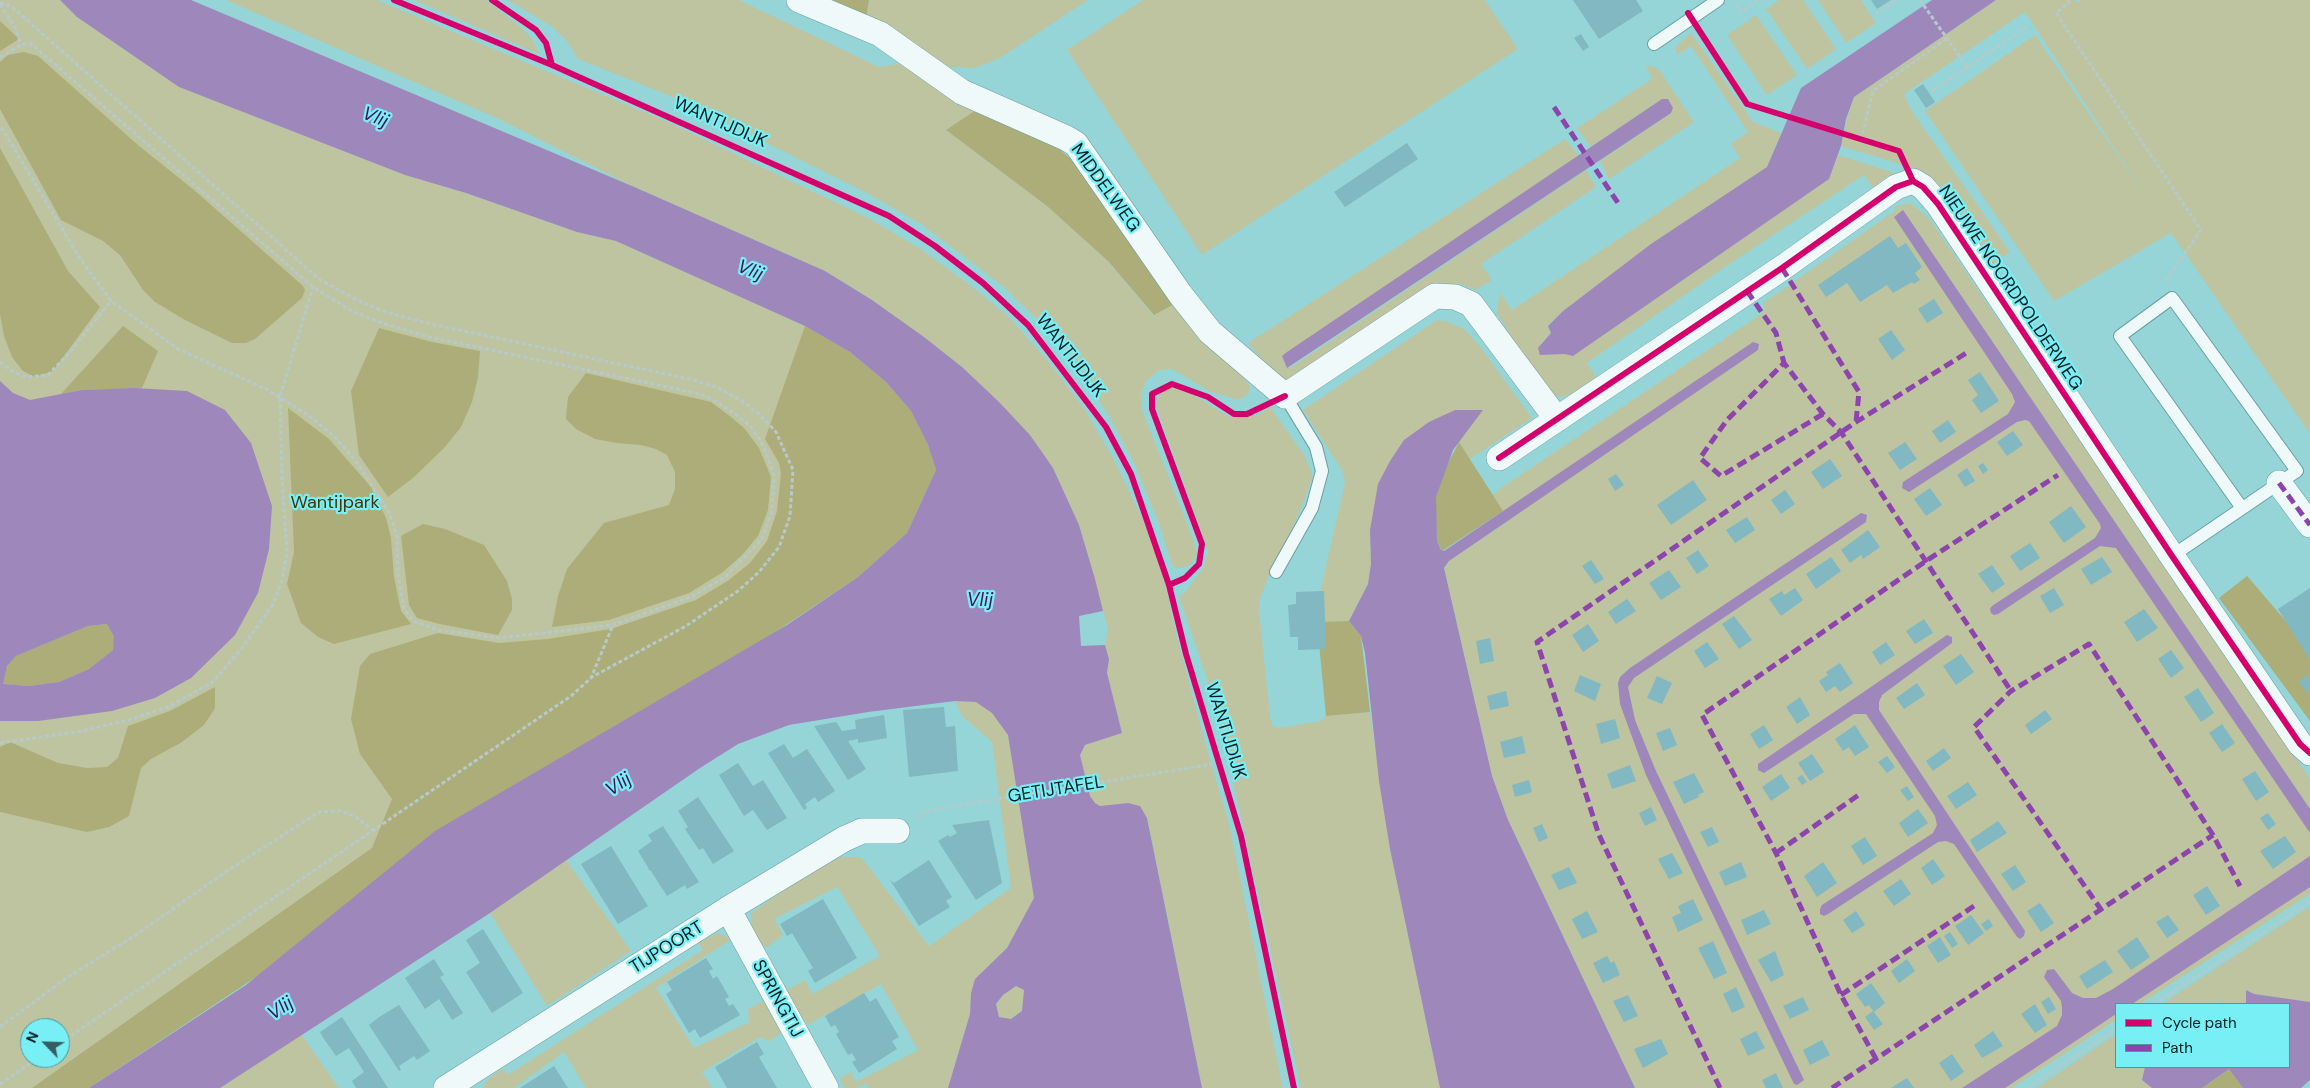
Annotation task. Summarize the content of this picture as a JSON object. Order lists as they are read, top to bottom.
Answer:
{
  "streets": {
    "street": [
      "MIDDELWEG",
      "NIEUWE NOORDPOLDERWEG",
      "TIJPOORT",
      "SPRINGTIJ"
    ],
    "path": ["GETIJTAFEL"],
    "cycle path": ["WANTIJDIJK"]
  },
  "crossings": [
    ["WANTIJDIJK", "GETIJTAFEL"],
    ["GETIJTAFEL", "TIJPOORT"],
    ["TIJPOORT", "SPRINGTIJ"]
  ],
  "water": ["Vlij"],
  "parks": ["Wantijpark"],
  "legend": ["Cycle path", "Path"],
  "north": "top left"
}
